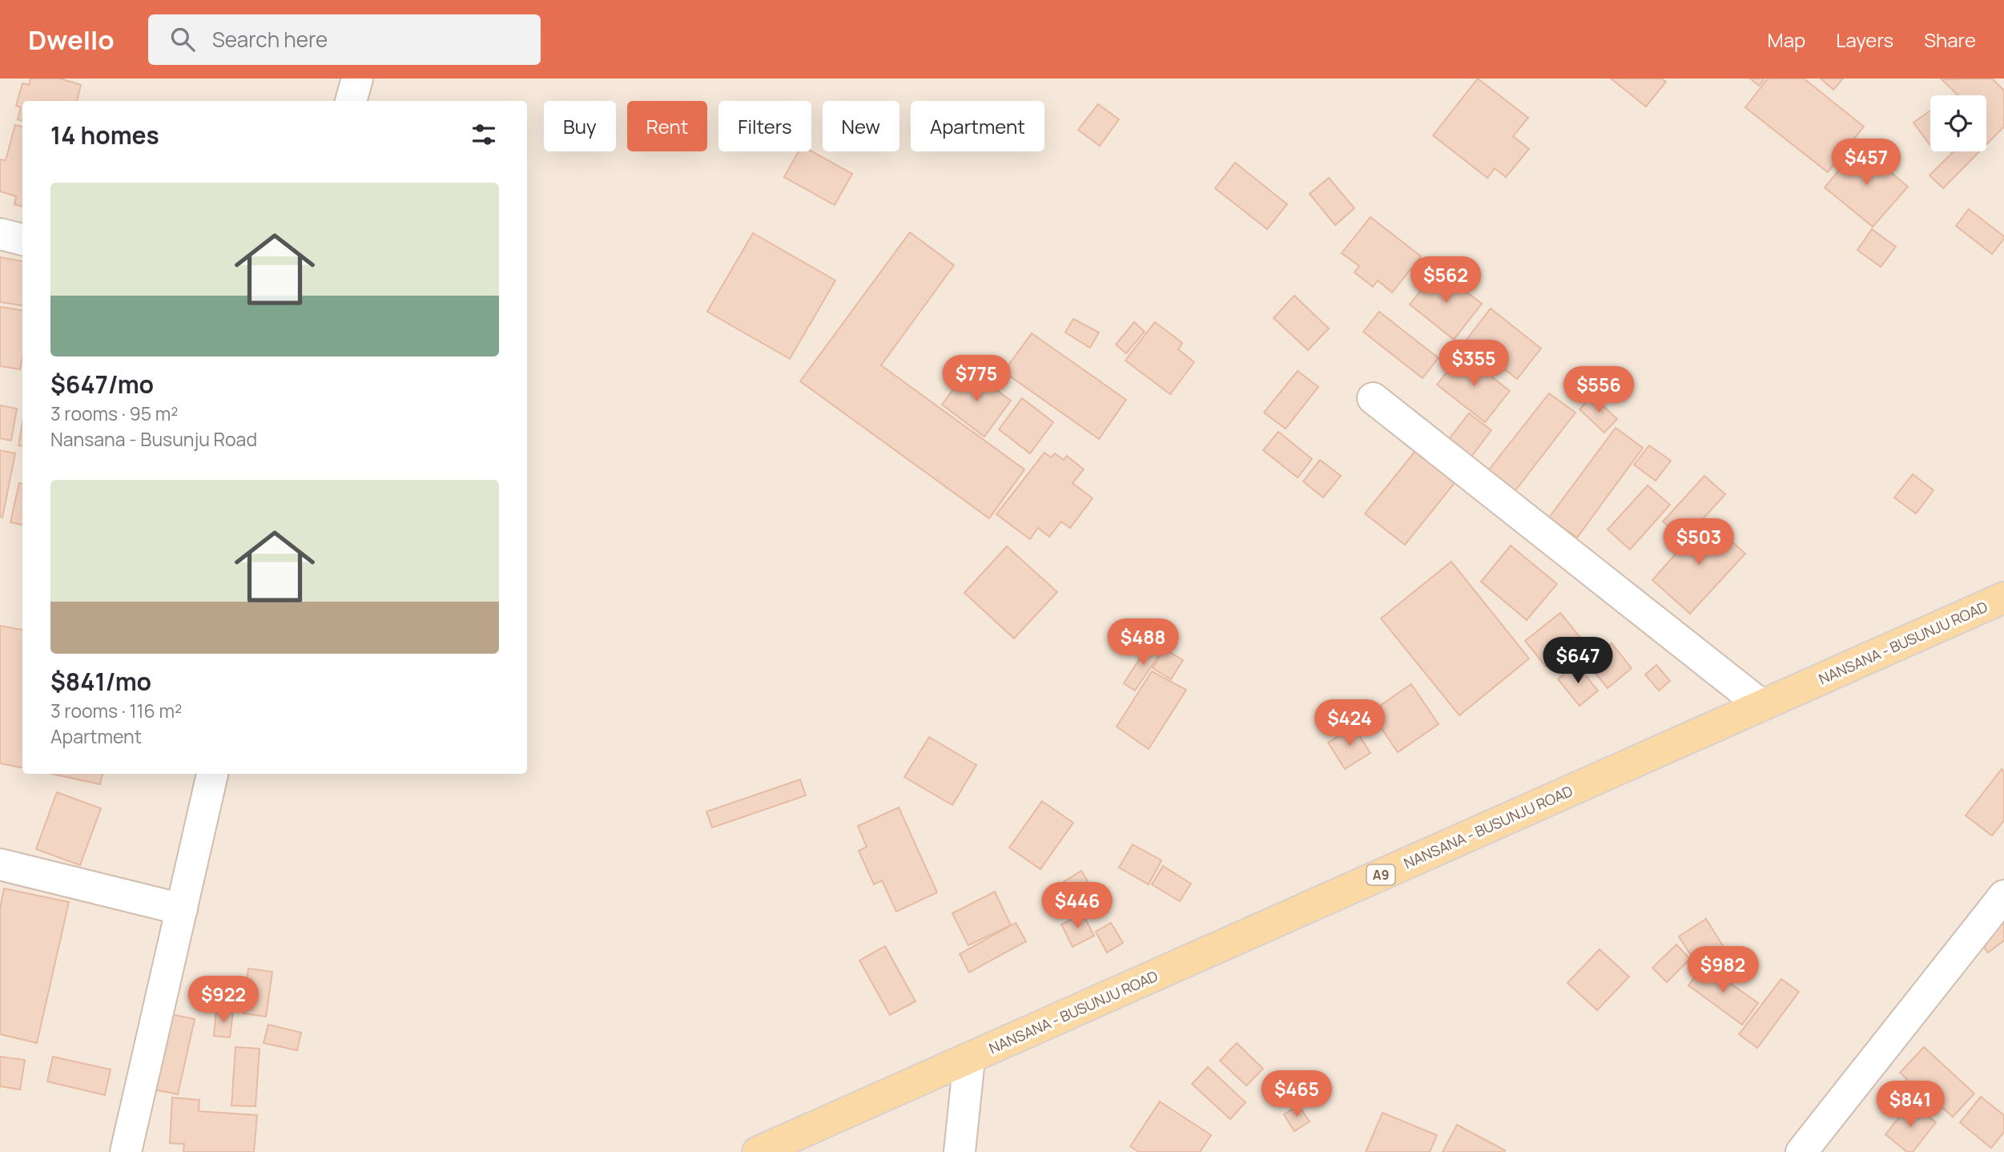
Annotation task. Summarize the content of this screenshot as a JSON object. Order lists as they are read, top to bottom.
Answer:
{
  "streets": {
    "main road": ["NANSANA - BUSUNJU ROAD", "A9"]
  },
  "page": {
    "header": "Dwello",
    "search": "Search here",
    "nav": ["Map", "Layers", "Share"],
    "chip": [
      "Buy",
      "Rent",
      "Filters",
      "New",
      "Apartment"
    ],
    "heading": "14 homes",
    "price": [
      "$457",
      "$562",
      "$355",
      "$775",
      "$556",
      "$503",
      "$488",
      "$647",
      "$424",
      "$446",
      "$982",
      "$922",
      "$465",
      "$841"
    ],
    "list": [
      {
        "name": "$647/mo",
        "note": "3 rooms · 95 m² · Nansana - Busunju Road"
      },
      {
        "name": "$841/mo",
        "note": "3 rooms · 116 m² · Apartment"
      }
    ]
  }
}
